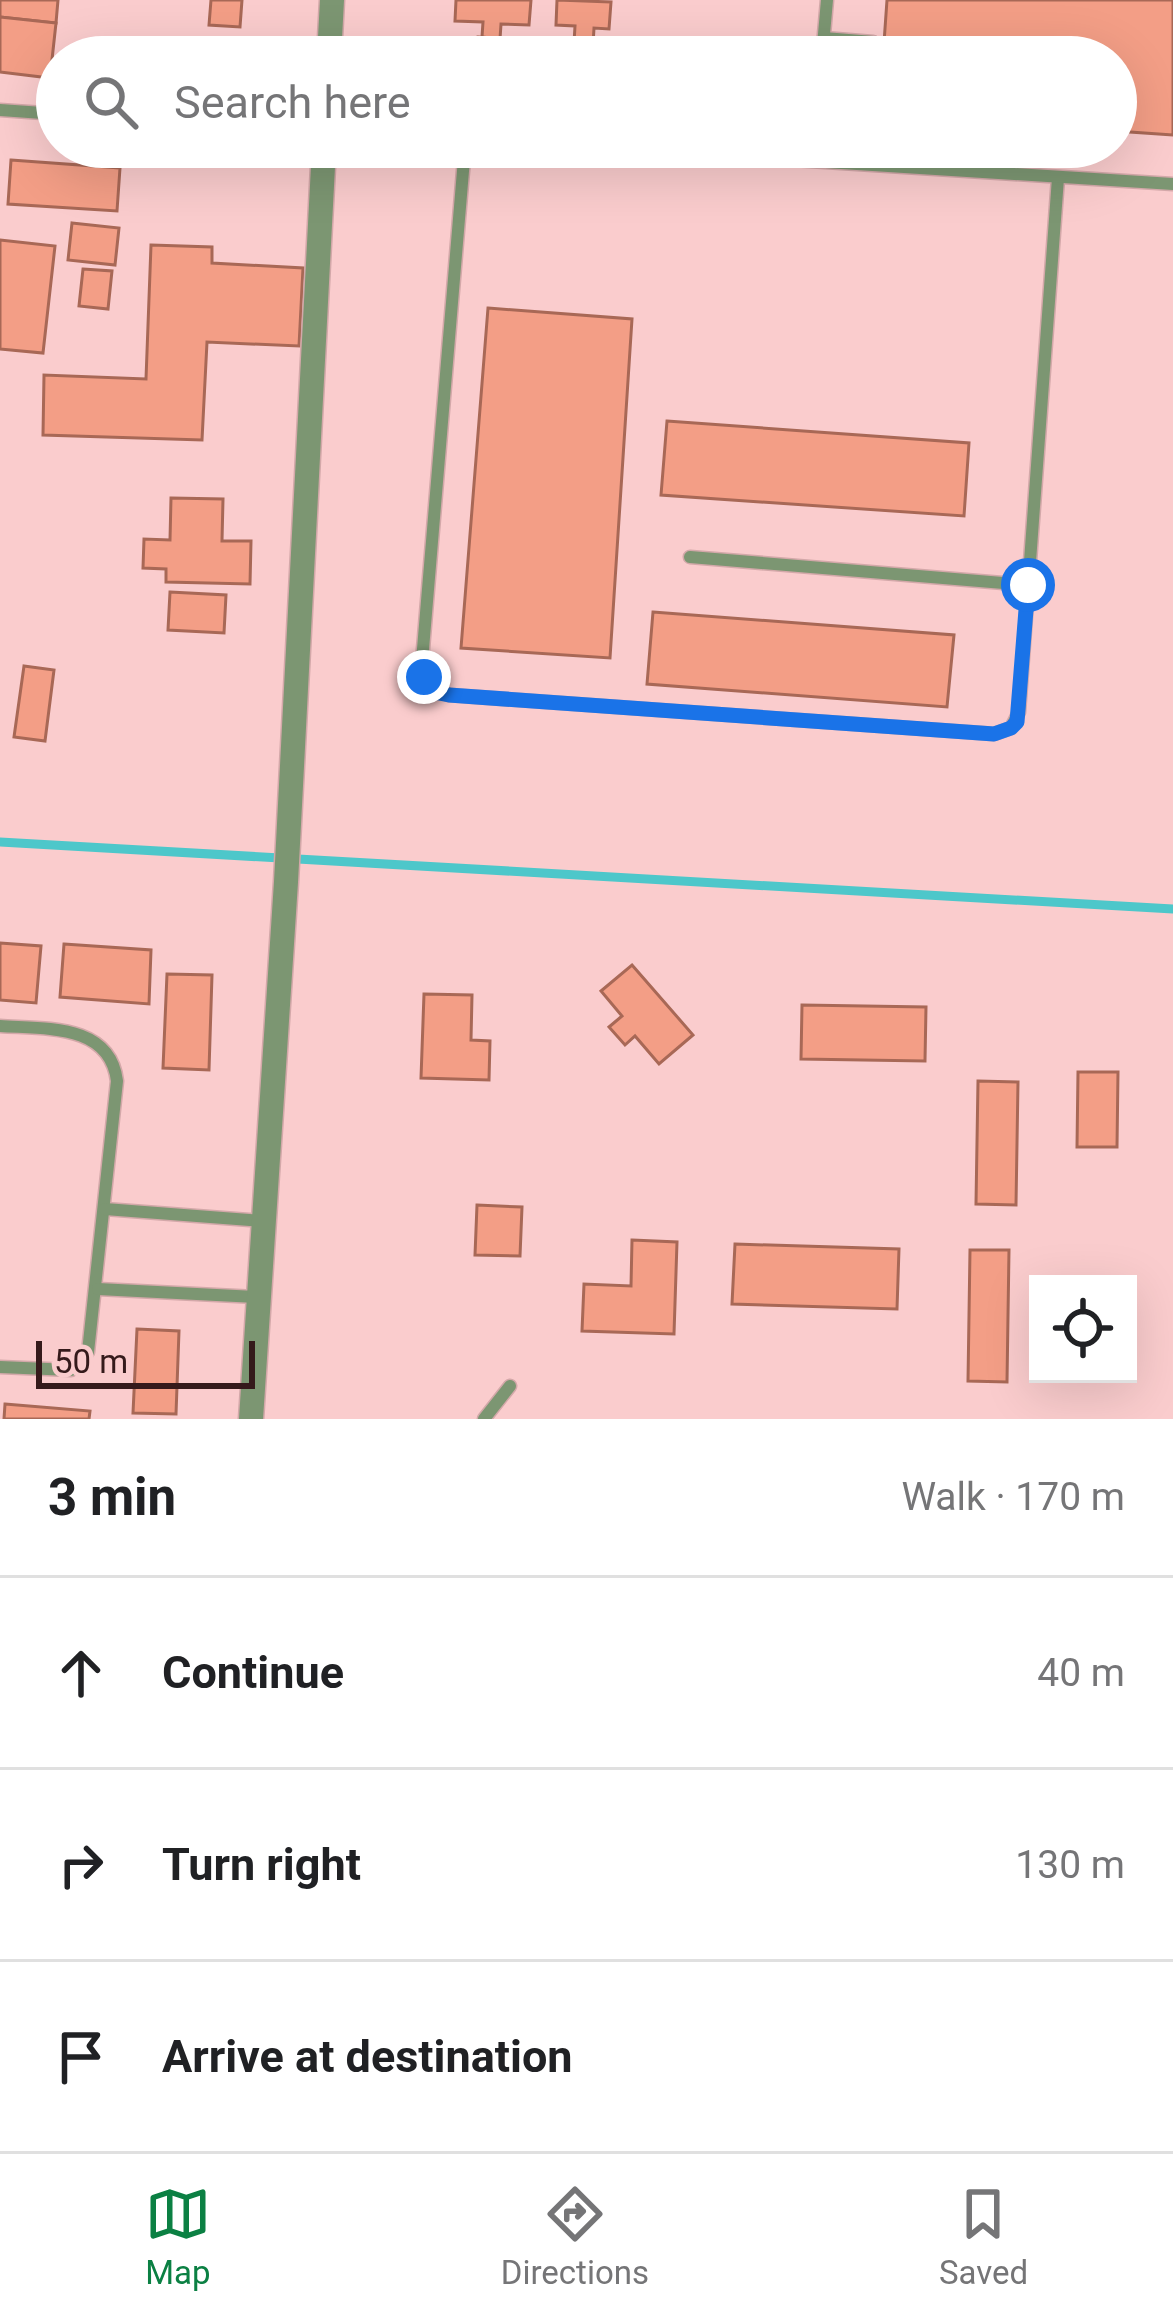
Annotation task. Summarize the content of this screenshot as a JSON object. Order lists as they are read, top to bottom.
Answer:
{
  "scale_bar": "50 m",
  "page": {
    "search": "Search here",
    "scale": "50 m",
    "heading": ["3 min", "Walk · 170 m"],
    "list": [
      ["Continue", "40 m"],
      ["Turn right", "130 m"],
      "Arrive at destination"
    ],
    "nav": ["Map", "Directions", "Saved"]
  }
}
